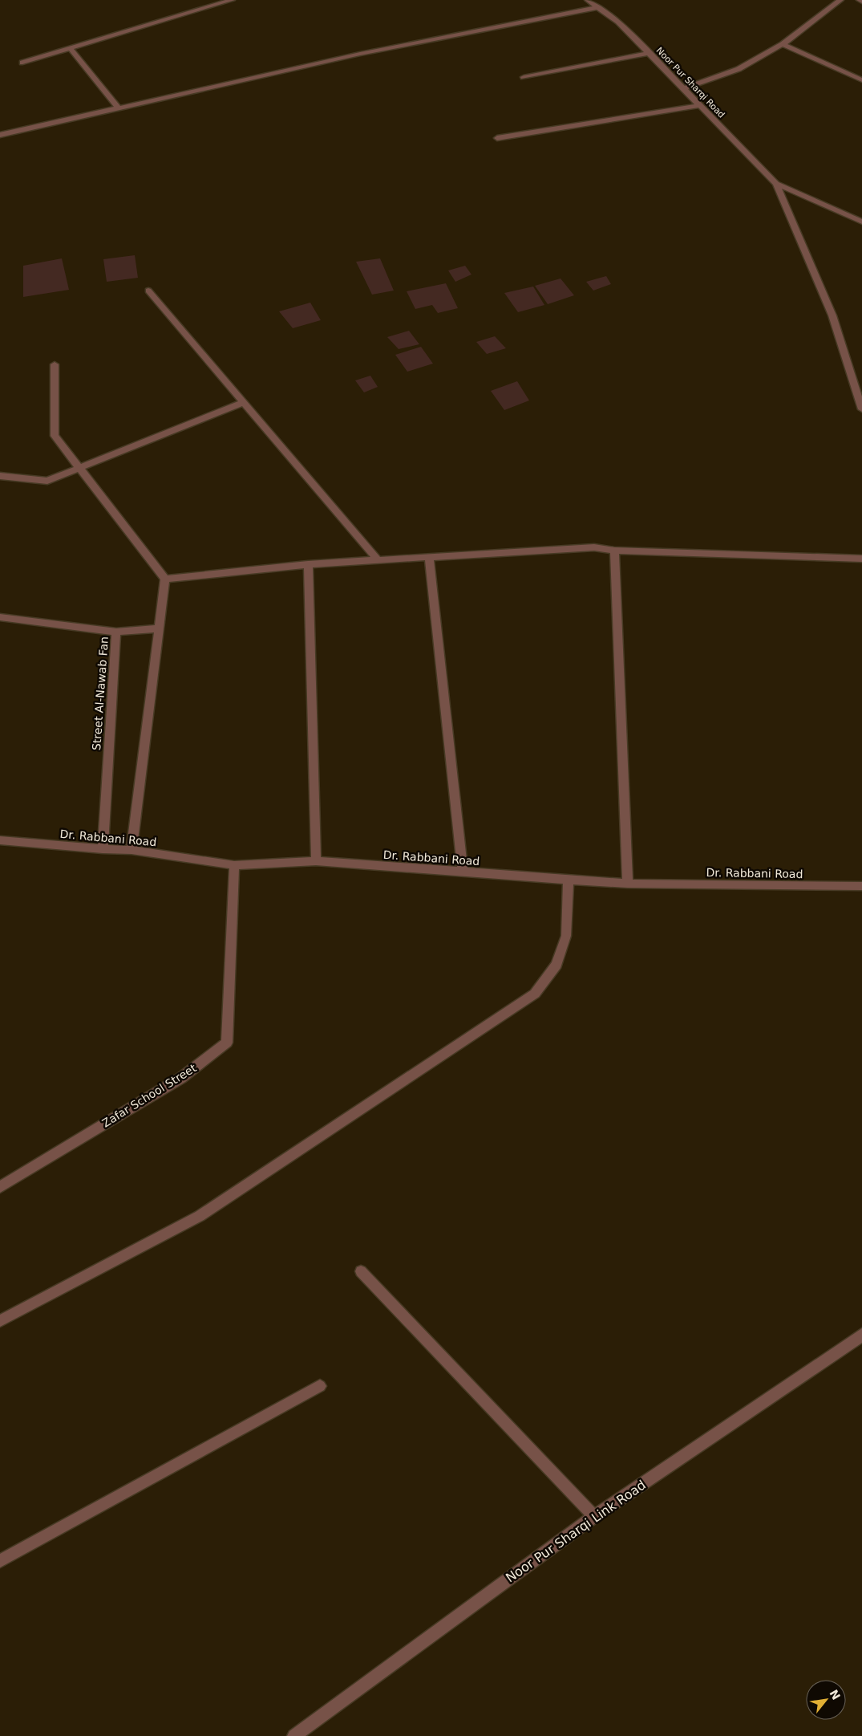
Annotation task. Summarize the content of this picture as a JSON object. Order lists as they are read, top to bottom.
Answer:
{
  "streets": {
    "street": [
      "Noor Pur Sharqi Road",
      "Street Al-Nawab Fan",
      "Dr. Rabbani Road",
      "Zafar School Street",
      "Noor Pur Sharqi Link Road"
    ]
  },
  "crossings": [
    ["Street Al-Nawab Fan", "Dr. Rabbani Road"],
    ["Dr. Rabbani Road", "Zafar School Street"]
  ],
  "north": "top right"
}
